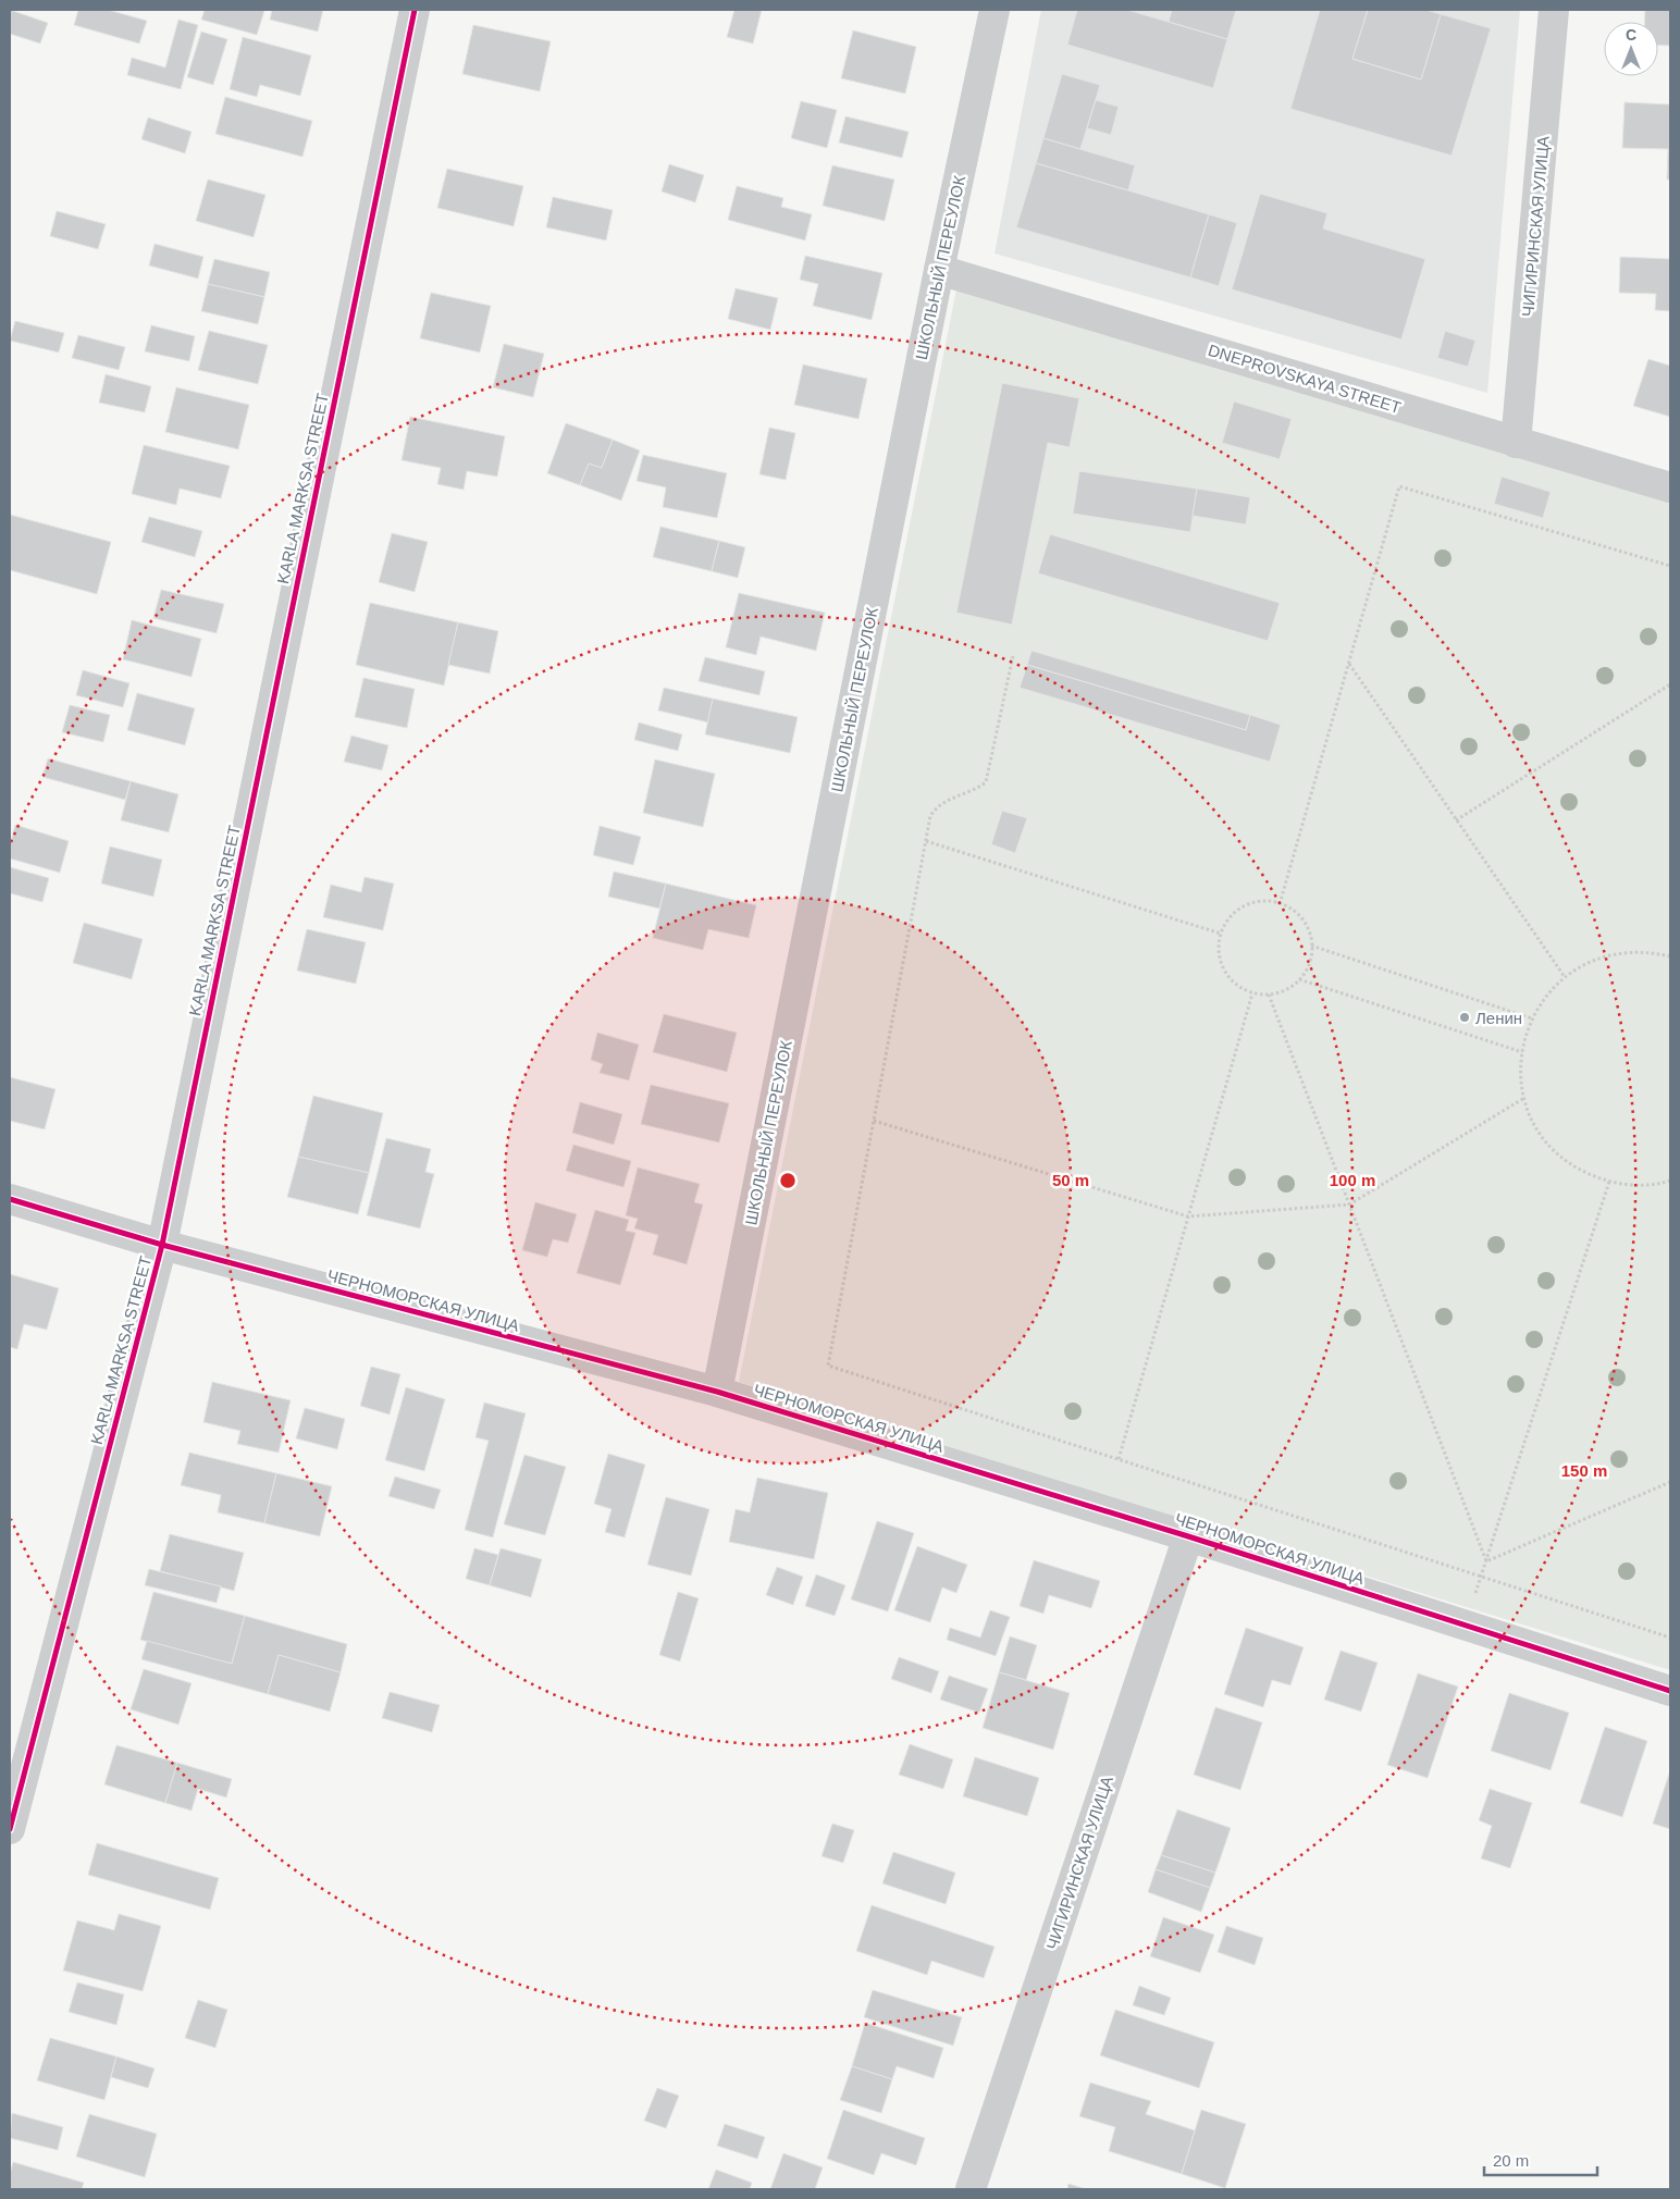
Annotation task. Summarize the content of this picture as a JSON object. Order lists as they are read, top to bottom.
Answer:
{
  "streets": {
    "street": [
      "ЧИГИРИНСКАЯ УЛИЦА",
      "ШКОЛЬНЫЙ ПЕРЕУЛОК",
      "DNEPROVSKAYA STREET",
      "KARLA MARKSA STREET",
      "ЧЕРНОМОРСКАЯ УЛИЦА"
    ]
  },
  "crossings": [
    ["ЧИГИРИНСКАЯ УЛИЦА", "DNEPROVSKAYA STREET"],
    ["ЧИГИРИНСКАЯ УЛИЦА", "ЧЕРНОМОРСКАЯ УЛИЦА"],
    ["ШКОЛЬНЫЙ ПЕРЕУЛОК", "DNEPROVSKAYA STREET"],
    ["ШКОЛЬНЫЙ ПЕРЕУЛОК", "ЧЕРНОМОРСКАЯ УЛИЦА"],
    ["KARLA MARKSA STREET", "ЧЕРНОМОРСКАЯ УЛИЦА"]
  ],
  "places": ["Ленин"],
  "scale_bar": "20 m",
  "north": "top",
  "rings": ["50 m", "100 m", "150 m"]
}
